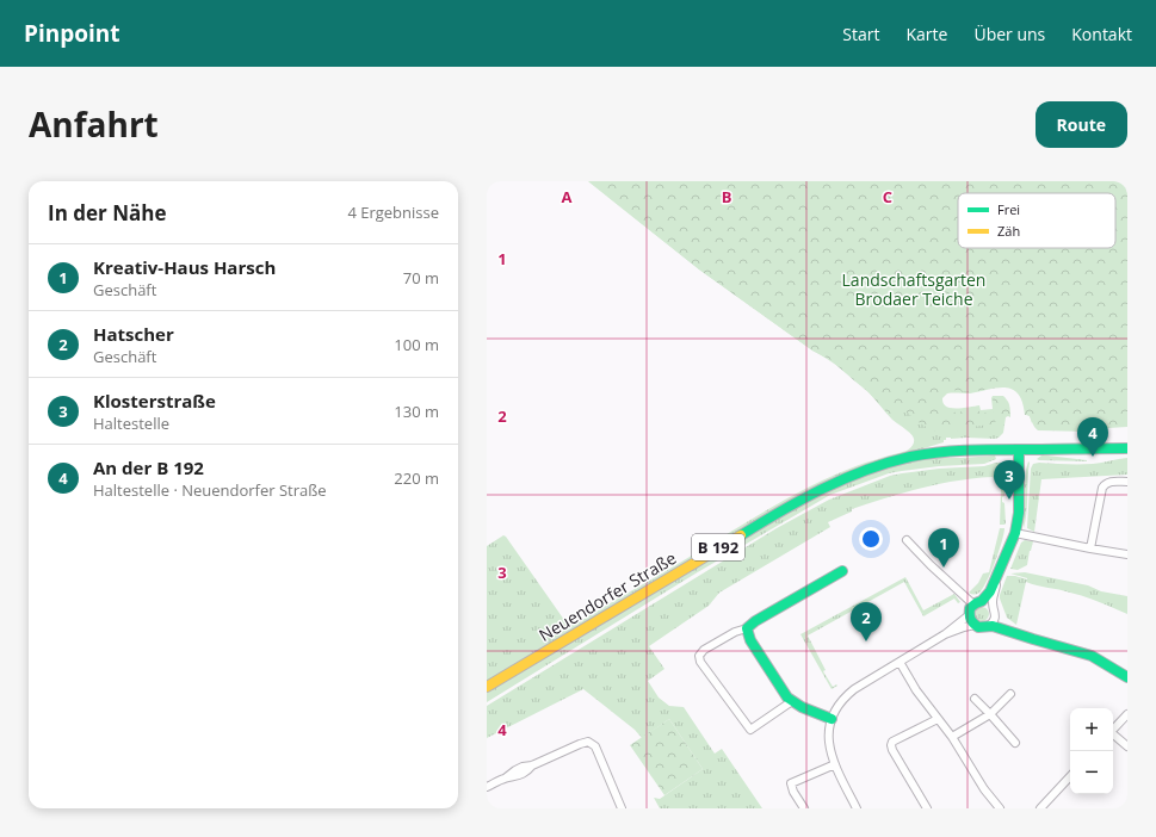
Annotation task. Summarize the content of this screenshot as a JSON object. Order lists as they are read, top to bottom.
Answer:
{
  "streets": {
    "main road": ["B 192", "Neuendorfer Straße"]
  },
  "parks": ["Landschaftsgarten Brodaer Teiche"],
  "legend": ["Frei", "Zäh"],
  "page": {
    "header": "Pinpoint",
    "nav": [
      "Start",
      "Karte",
      "Über uns",
      "Kontakt"
    ],
    "title": "Anfahrt",
    "buttons": "Route",
    "heading": ["In der Nähe", "4 Ergebnisse"],
    "list": [
      {
        "mark": "1",
        "name": "Kreativ-Haus Harsch",
        "note": "Geschäft",
        "value": "70 m"
      },
      {
        "mark": "2",
        "name": "Hatscher",
        "note": "Geschäft",
        "value": "100 m"
      },
      {
        "mark": "3",
        "name": "Klosterstraße",
        "note": "Haltestelle",
        "value": "130 m"
      },
      {
        "mark": "4",
        "name": "An der B 192",
        "note": "Haltestelle · Neuendorfer Straße",
        "value": "220 m"
      }
    ],
    "pins": [
      "4",
      "3",
      "1",
      "2"
    ],
    "map_buttons": ["+", "−"]
  },
  "grid": {
    "columns": ["A", "B", "C"],
    "rows": [
      "1",
      "2",
      "3",
      "4"
    ]
  }
}
